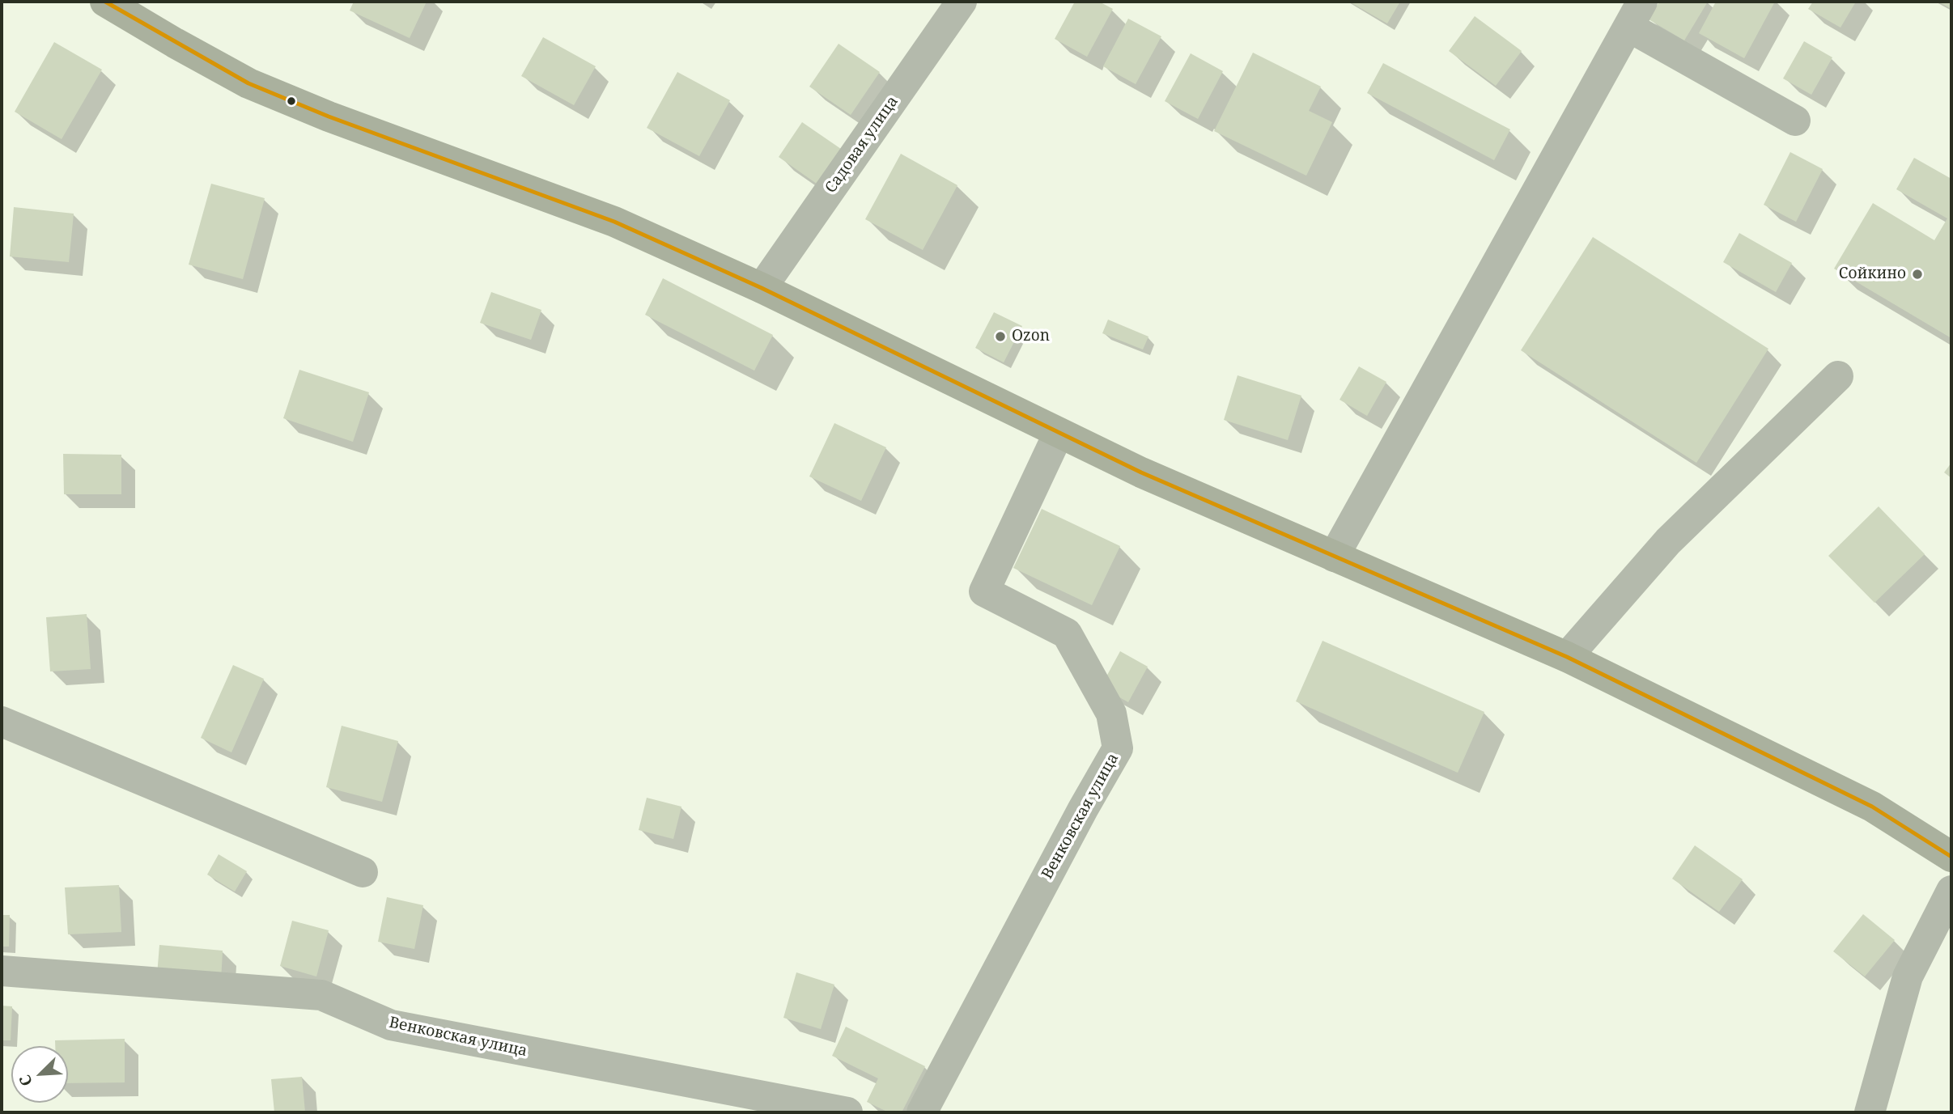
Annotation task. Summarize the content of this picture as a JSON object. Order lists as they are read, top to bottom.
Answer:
{
  "streets": {
    "street": ["Садовая улица", "Венковская улица"]
  },
  "places": ["Сойкино", "Ozon"],
  "north": "bottom left"
}
